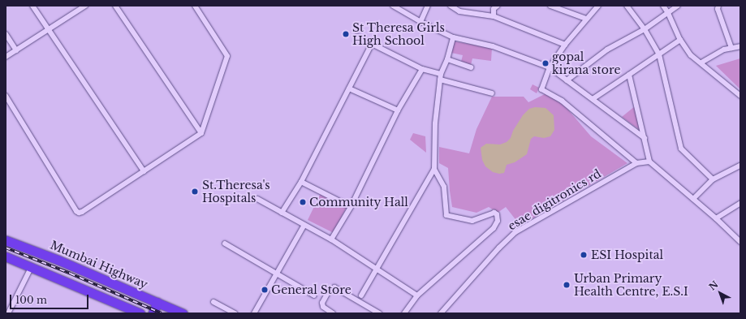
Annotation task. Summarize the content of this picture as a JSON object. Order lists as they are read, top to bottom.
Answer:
{
  "streets": {
    "highway": ["Mumbai Highway"],
    "street": ["esae digitronics rd"]
  },
  "places": [
    "St Theresa Girls High School",
    "gopal kirana store",
    "St.Theresa's Hospitals",
    "Community Hall",
    "ESI Hospital",
    "Urban Primary Health Centre, E.S.I",
    "General Store"
  ],
  "scale_bar": "100 m",
  "north": "top left"
}
